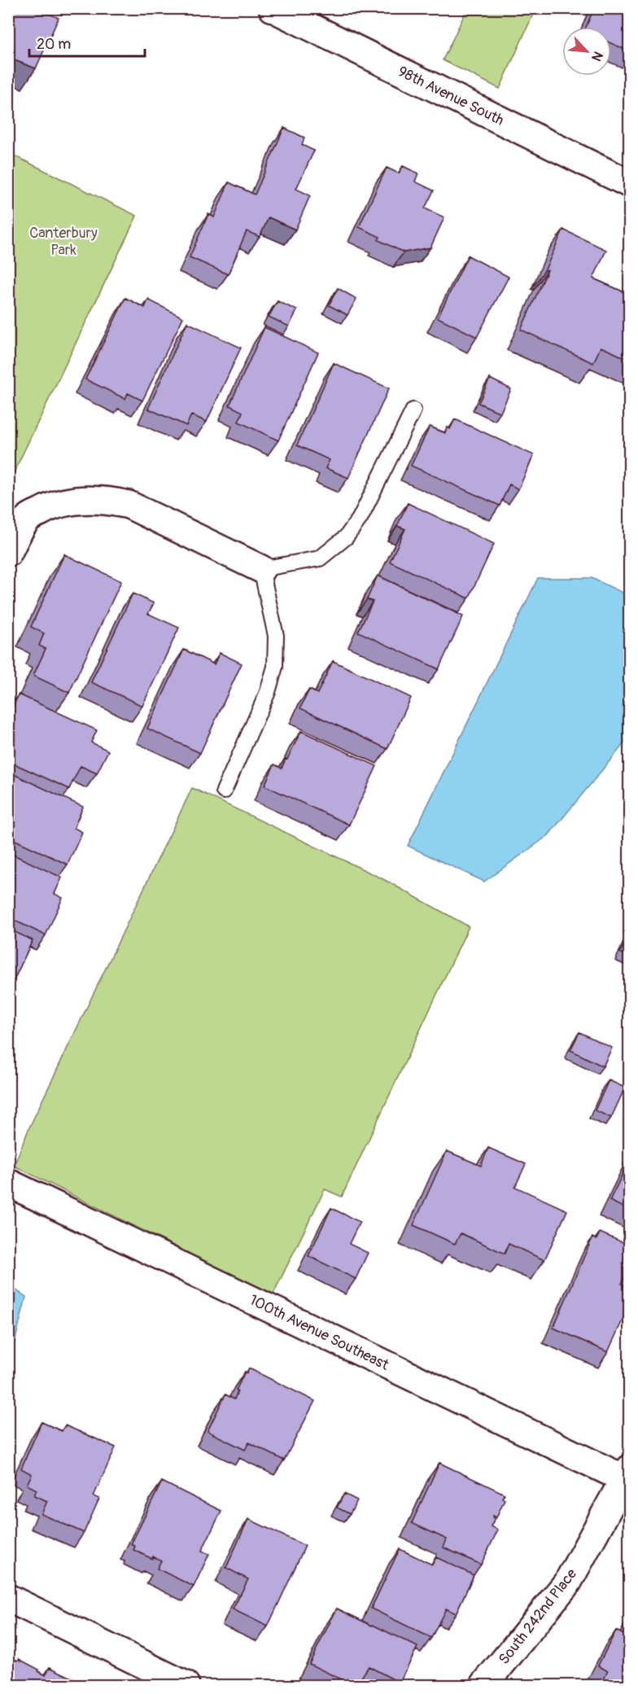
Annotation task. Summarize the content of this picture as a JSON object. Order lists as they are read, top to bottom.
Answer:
{
  "streets": {
    "street": ["98th Avenue South", "100th Avenue Southeast", "South 242nd Place"]
  },
  "crossings": [
    ["100th Avenue Southeast", "South 242nd Place"]
  ],
  "parks": ["Canterbury Park"],
  "scale_bar": "20 m",
  "north": "bottom right"
}
